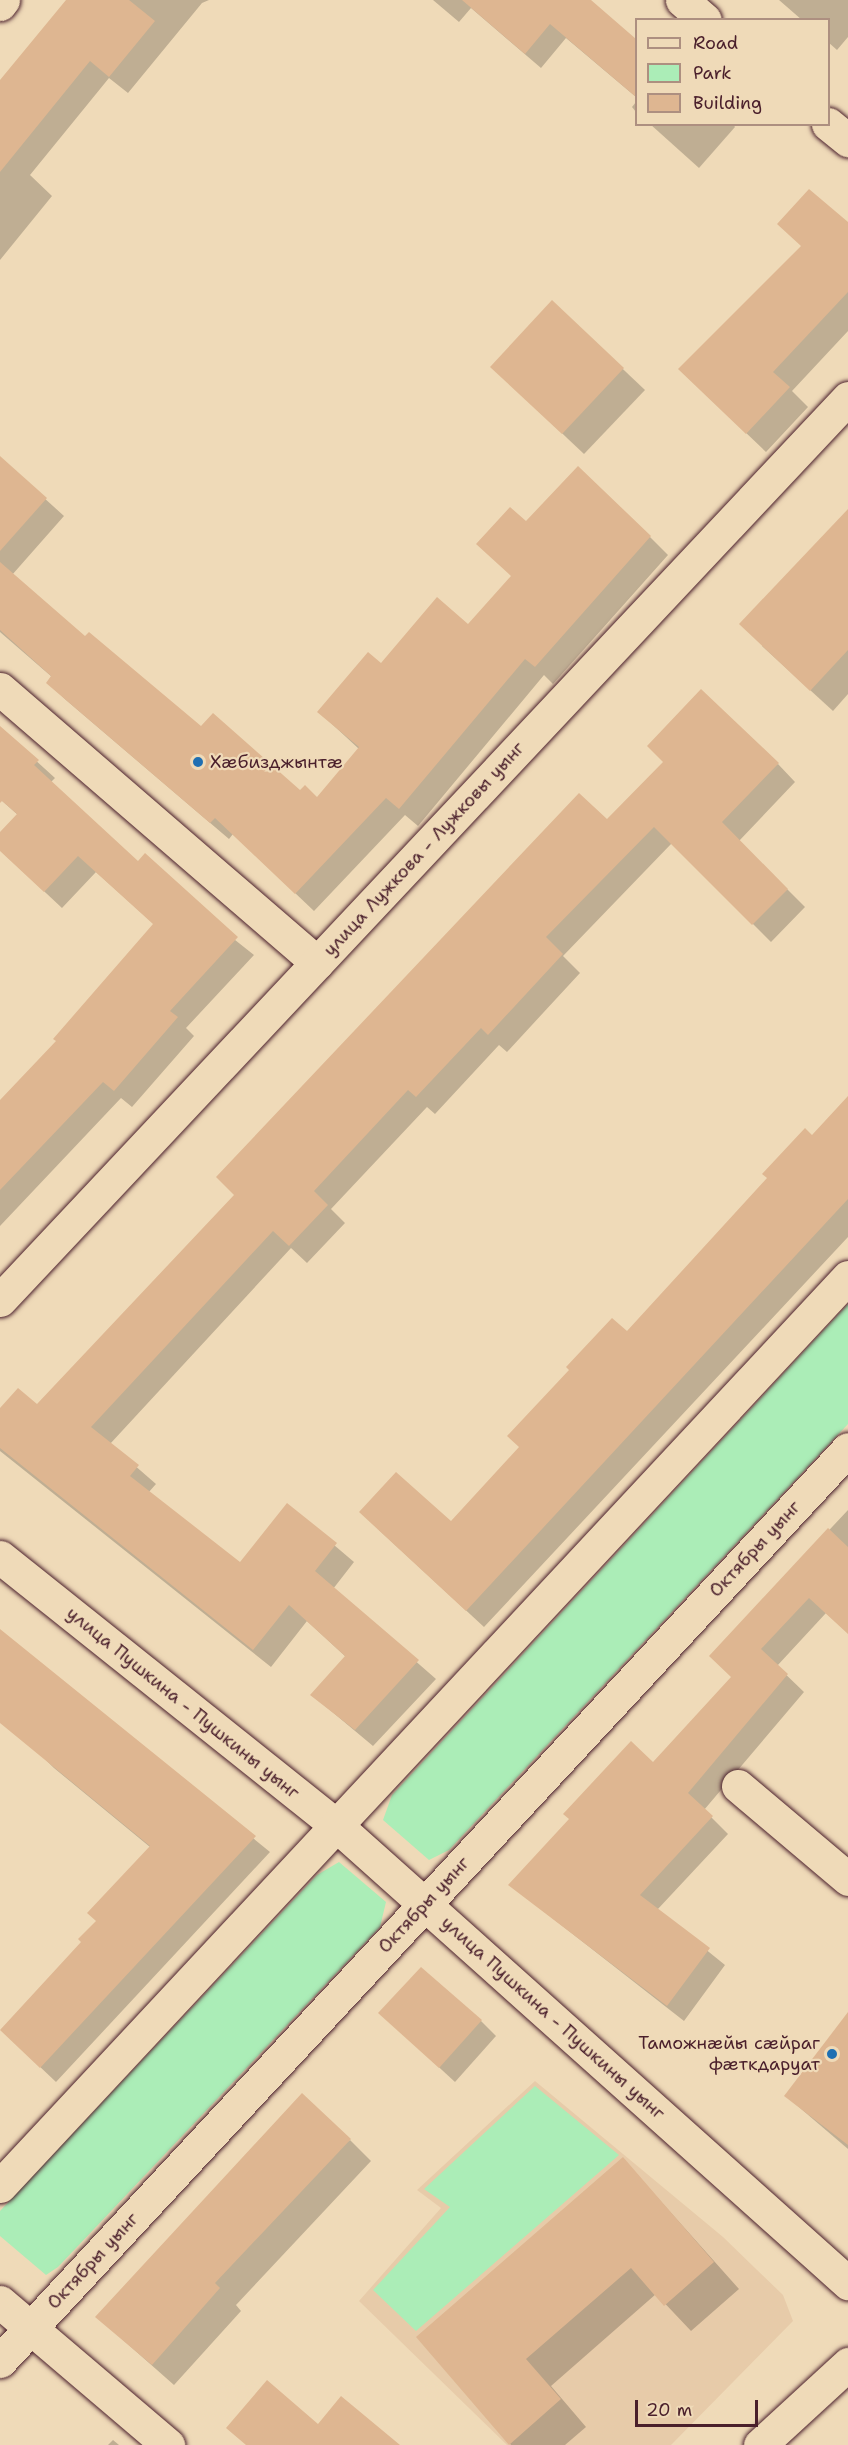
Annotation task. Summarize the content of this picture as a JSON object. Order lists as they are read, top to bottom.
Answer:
{
  "streets": {
    "street": ["улица Лужкова - Лужковы уынг", "Октябры уынг", "улица Пушкина - Пушкины уынг"]
  },
  "crossings": [
    ["Октябры уынг", "улица Пушкина - Пушкины уынг"]
  ],
  "places": ["Хæбизджынтæ", "Таможнæйы сæйраг фæткдаруат"],
  "legend": ["Road", "Park", "Building"],
  "scale_bar": "20 m"
}
